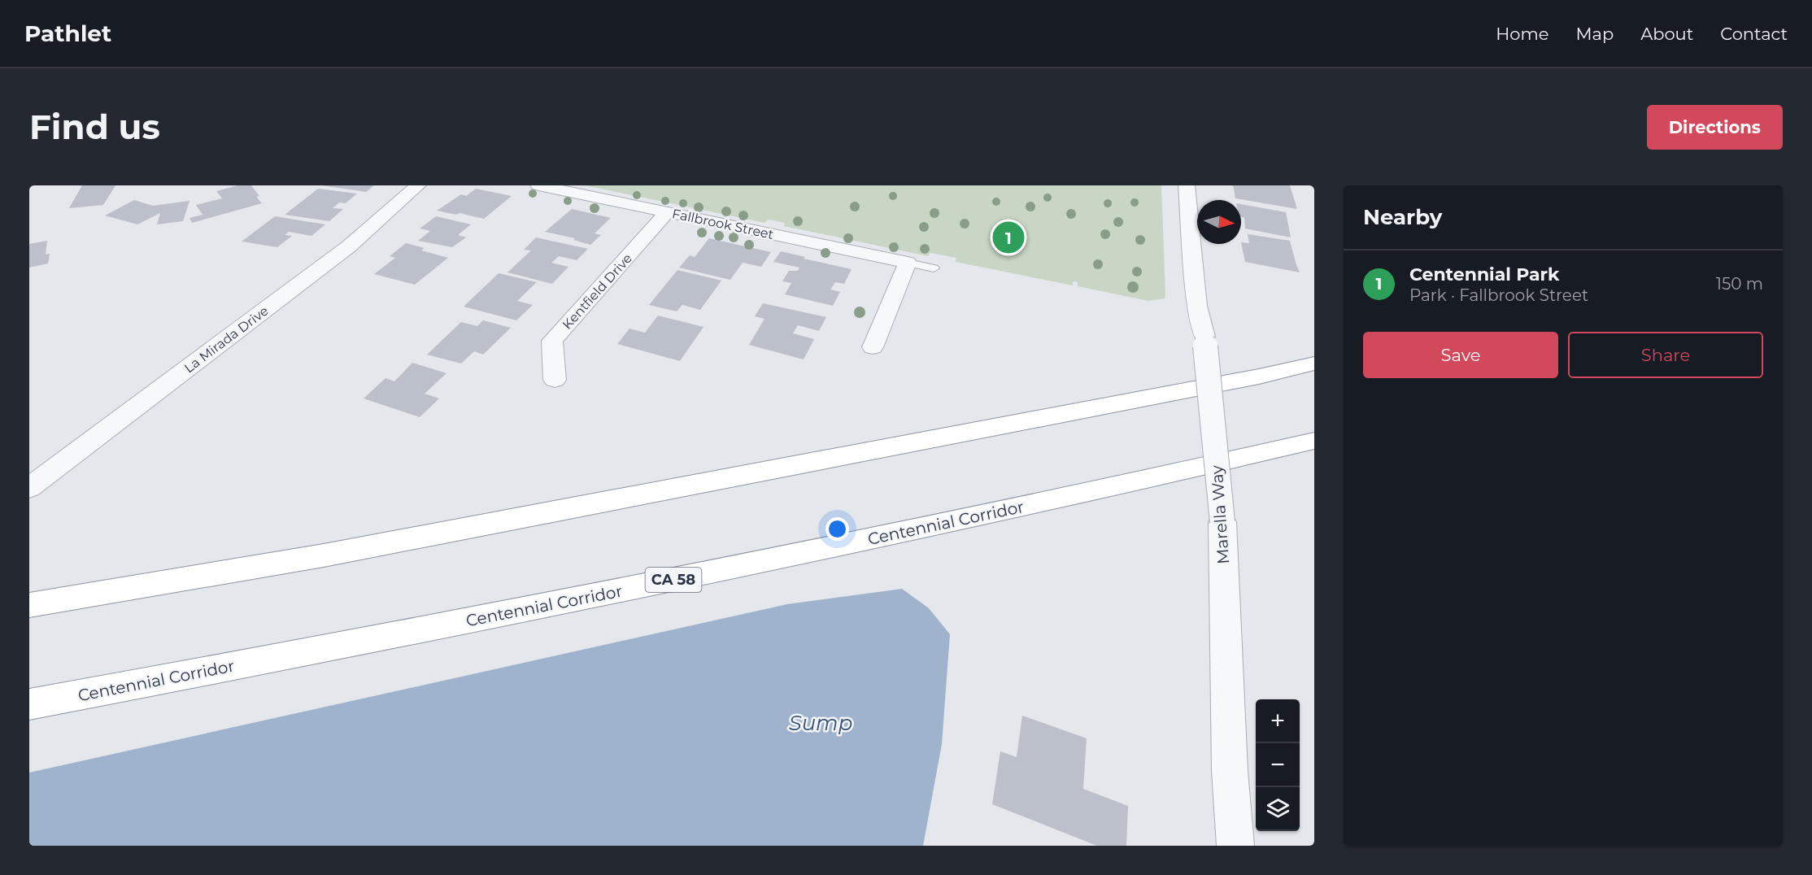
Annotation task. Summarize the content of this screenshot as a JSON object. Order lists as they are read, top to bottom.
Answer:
{
  "streets": {
    "highway": ["Centennial Corridor", "CA 58"],
    "street": [
      "Fallbrook Street",
      "Kentfield Drive",
      "La Mirada Drive",
      "Marella Way"
    ]
  },
  "crossings": [
    ["Fallbrook Street", "Kentfield Drive"]
  ],
  "water": ["Sump"],
  "north": "right",
  "page": {
    "header": "Pathlet",
    "nav": [
      "Home",
      "Map",
      "About",
      "Contact"
    ],
    "buttons": [
      "Directions",
      ["Save", "Share"]
    ],
    "title": "Find us",
    "heading": "Nearby",
    "pins": "1",
    "list": [
      {
        "mark": "1",
        "name": "Centennial Park",
        "note": "Park · Fallbrook Street",
        "value": "150 m"
      }
    ],
    "map_buttons": ["+", "−"]
  }
}
